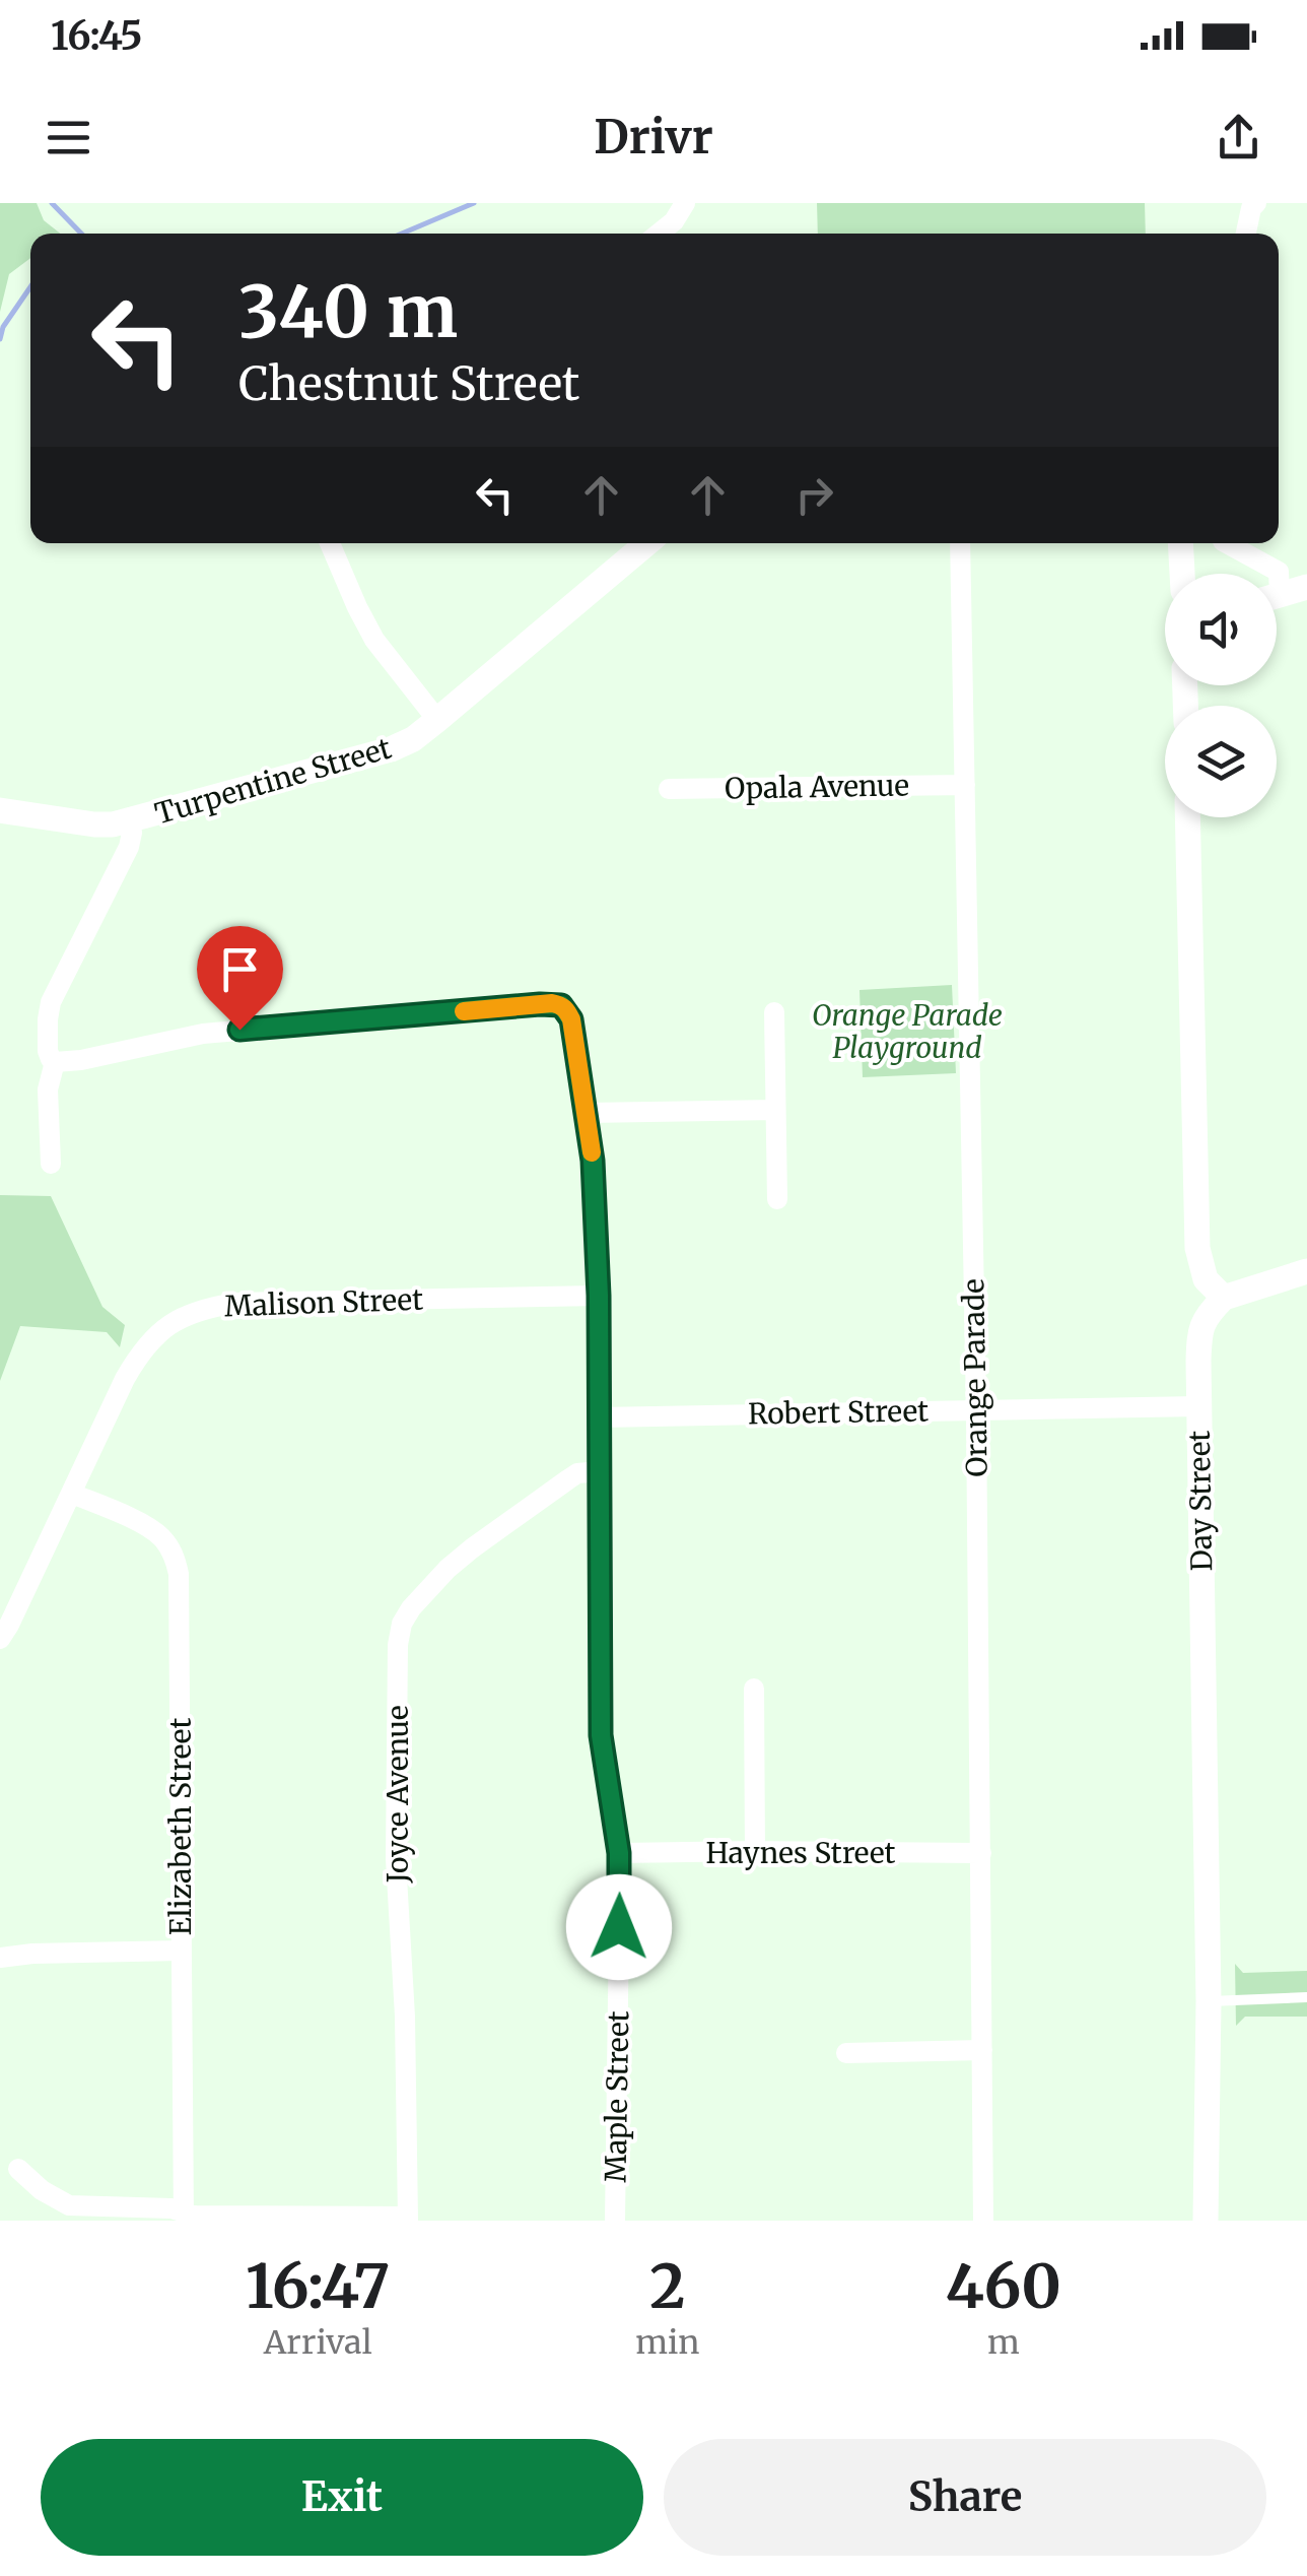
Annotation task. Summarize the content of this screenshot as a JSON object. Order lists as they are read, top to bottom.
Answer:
{
  "streets": {
    "street": [
      "Turpentine Street",
      "Opala Avenue",
      "Malison Street",
      "Orange Parade",
      "Robert Street",
      "Day Street",
      "Joyce Avenue",
      "Elizabeth Street",
      "Haynes Street",
      "Maple Street"
    ]
  },
  "crossings": [
    ["Opala Avenue", "Orange Parade"],
    ["Malison Street", "Elizabeth Street"],
    ["Malison Street", "Maple Street"],
    ["Orange Parade", "Robert Street"],
    ["Orange Parade", "Haynes Street"],
    ["Robert Street", "Day Street"],
    ["Robert Street", "Maple Street"],
    ["Joyce Avenue", "Maple Street"],
    ["Haynes Street", "Maple Street"]
  ],
  "parks": ["Orange Parade Playground"],
  "page": {
    "status": "16:45",
    "header": "Drivr",
    "turn": ["340 m", "Chestnut Street"],
    "eta": [
      "16:47",
      "Arrival",
      "2",
      "min",
      "460",
      "m"
    ],
    "buttons": ["Exit", "Share"]
  }
}
